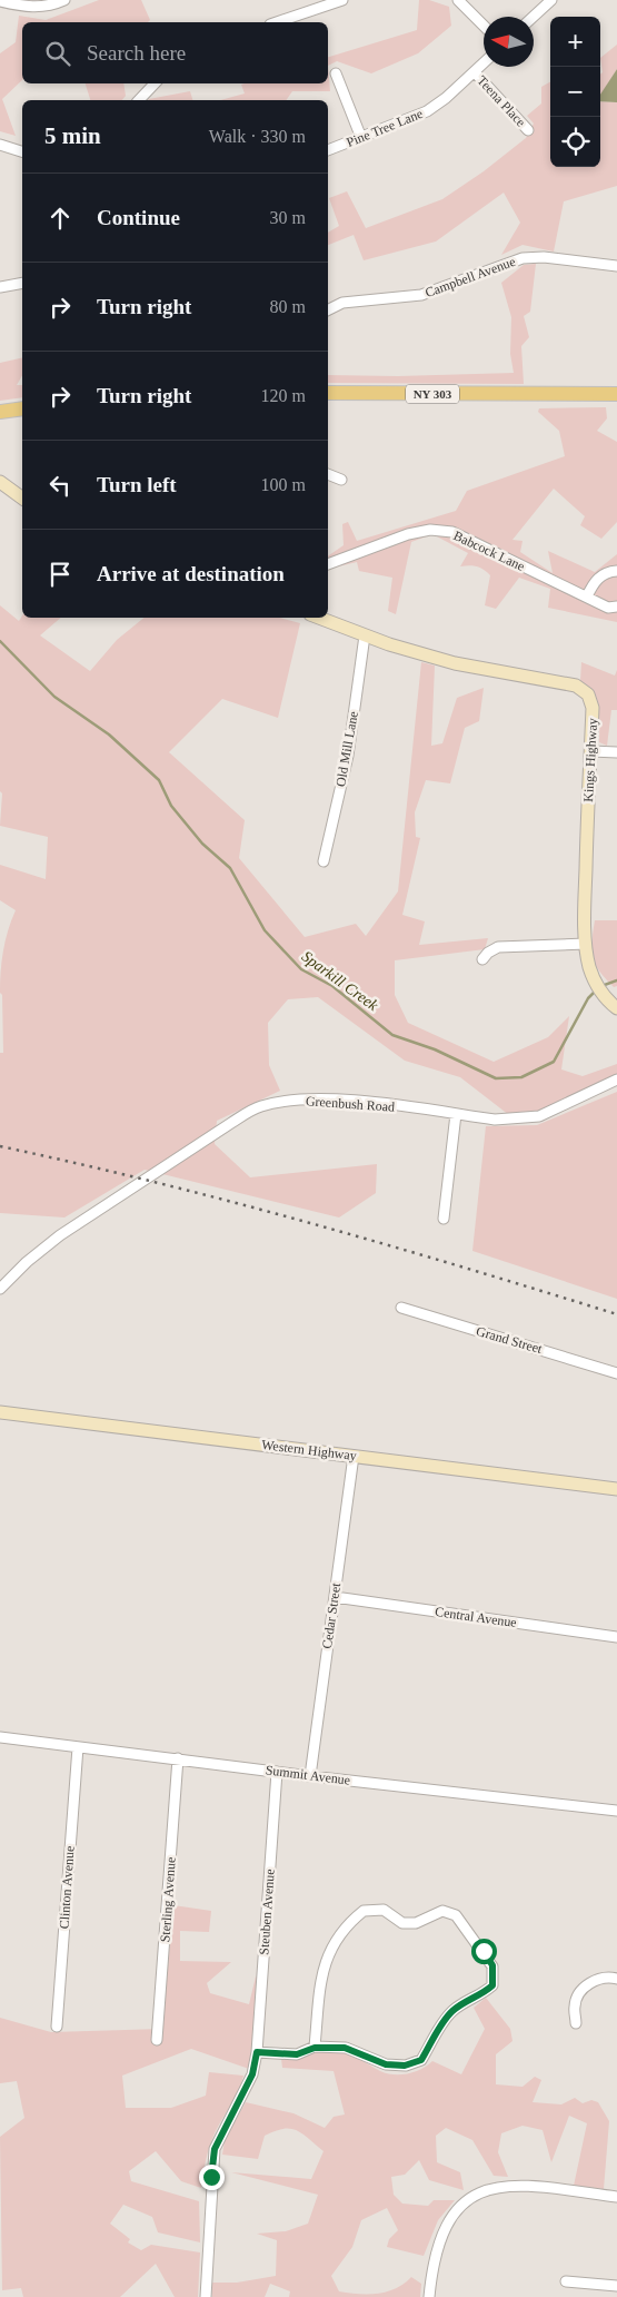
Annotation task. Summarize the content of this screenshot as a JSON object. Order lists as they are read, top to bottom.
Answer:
{
  "streets": {
    "main road": ["NY 303"],
    "street": [
      "Teena Place",
      "Pine Tree Lane",
      "Campbell Avenue",
      "Babcock Lane",
      "Old Mill Lane",
      "Kings Highway",
      "Greenbush Road",
      "Grand Street",
      "Western Highway",
      "Cedar Street",
      "Central Avenue",
      "Summit Avenue",
      "Clinton Avenue",
      "Sterling Avenue",
      "Steuben Avenue"
    ]
  },
  "crossings": [
    ["Teena Place", "Pine Tree Lane"],
    ["Old Mill Lane", "Kings Highway"],
    ["Western Highway", "Cedar Street"],
    ["Cedar Street", "Central Avenue"],
    ["Cedar Street", "Summit Avenue"],
    ["Summit Avenue", "Clinton Avenue"],
    ["Summit Avenue", "Sterling Avenue"],
    ["Summit Avenue", "Steuben Avenue"]
  ],
  "water": ["Sparkill Creek"],
  "north": "left",
  "page": {
    "map_buttons": ["+", "−"],
    "search": "Search here",
    "heading": ["5 min", "Walk · 330 m"],
    "list": [
      ["Continue", "30 m"],
      ["Turn right", "80 m"],
      ["Turn right", "120 m"],
      ["Turn left", "100 m"],
      "Arrive at destination"
    ]
  }
}
